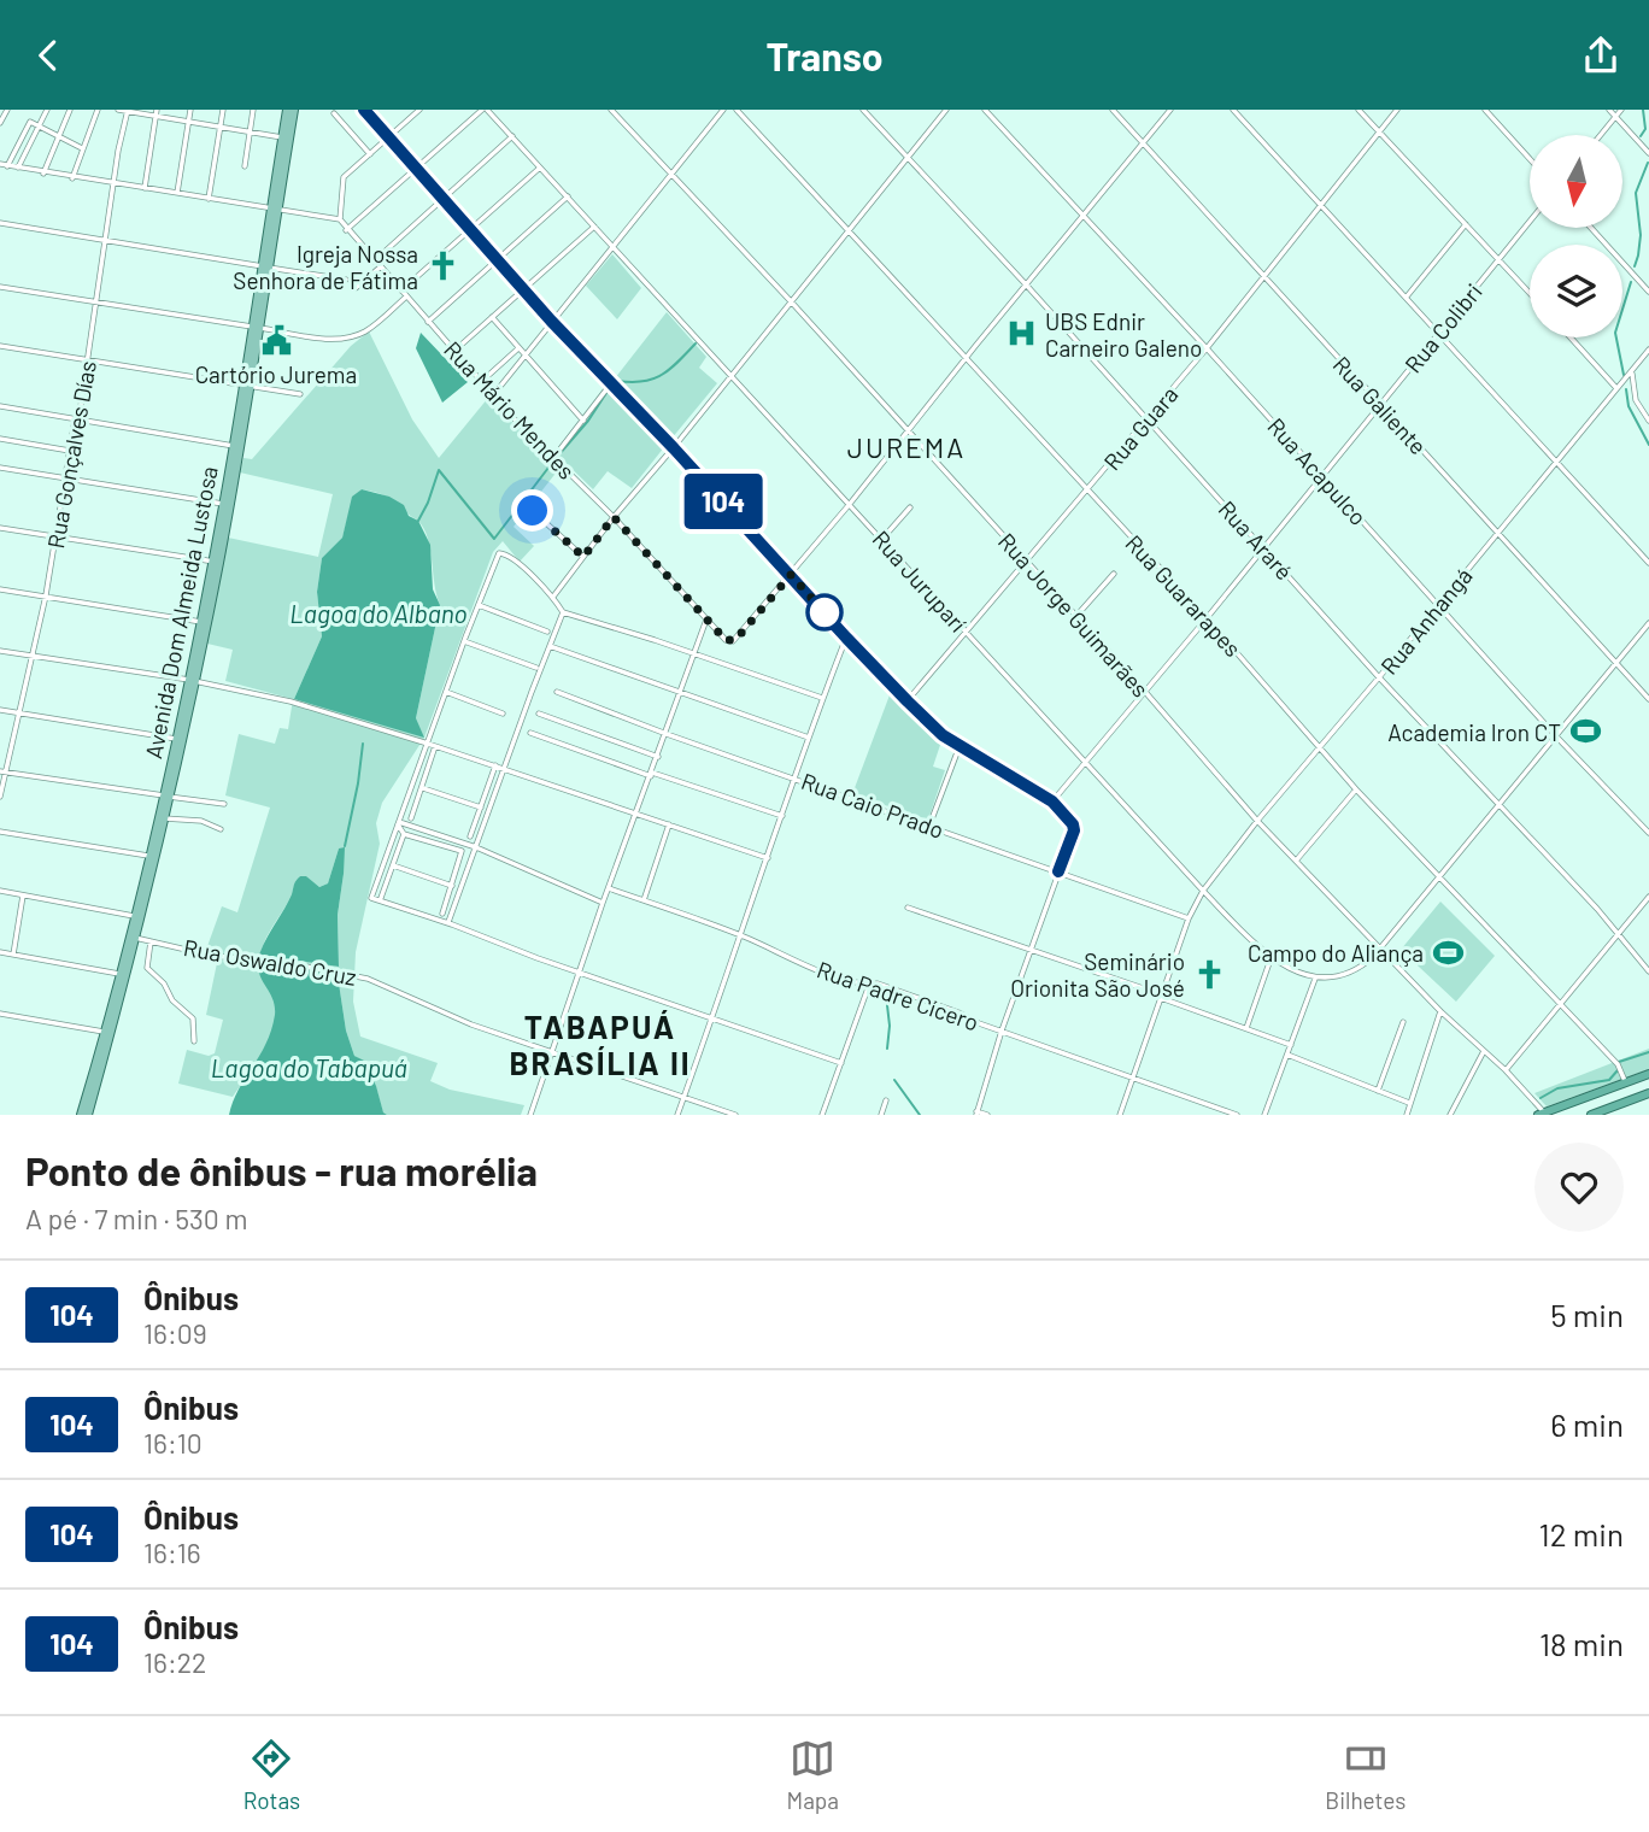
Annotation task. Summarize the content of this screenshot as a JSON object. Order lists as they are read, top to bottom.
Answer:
{
  "streets": {
    "main road": ["Avenida Dom Almeida Lustosa"],
    "street": [
      "Rua Colibri",
      "Rua Galiente",
      "Rua Mário Mendes",
      "Rua Guara",
      "Rua Gonçalves Días",
      "Rua Acapulco",
      "Rua Araré",
      "Rua Juruparí",
      "Rua Guararapes",
      "Rua Jorge Guimarães",
      "Rua Anhangá",
      "Rua Caio Prado",
      "Rua Oswaldo Cruz",
      "Rua Padre Cícero"
    ]
  },
  "crossings": [
    ["Rua Colibri", "Rua Galiente"],
    ["Rua Colibri", "Rua Acapulco"],
    ["Rua Colibri", "Rua Araré"],
    ["Rua Colibri", "Rua Juruparí"],
    ["Rua Colibri", "Rua Guararapes"],
    ["Rua Colibri", "Rua Jorge Guimarães"],
    ["Rua Galiente", "Rua Guara"],
    ["Rua Galiente", "Rua Anhangá"],
    ["Rua Guara", "Rua Acapulco"],
    ["Rua Guara", "Rua Araré"],
    ["Rua Guara", "Rua Juruparí"],
    ["Rua Guara", "Rua Guararapes"],
    ["Rua Guara", "Rua Jorge Guimarães"],
    ["Rua Acapulco", "Rua Anhangá"],
    ["Rua Araré", "Rua Anhangá"],
    ["Rua Juruparí", "Rua Anhangá"],
    ["Rua Guararapes", "Rua Anhangá"],
    ["Avenida Dom Almeida Lustosa", "Rua Oswaldo Cruz"],
    ["Rua Jorge Guimarães", "Rua Anhangá"],
    ["Rua Anhangá", "Rua Caio Prado"],
    ["Rua Anhangá", "Rua Padre Cícero"]
  ],
  "districts": ["JUREMA", "TABAPUÁ BRASÍLIA II"],
  "water": ["Lagoa do Albano", "Lagoa do Tabapuá"],
  "places": {
    "church": ["Igreja Nossa Senhora de Fátima", "Seminário Orionita São José"],
    "hospital": ["UBS Ednir Carneiro Galeno"],
    "public building": ["Cartório Jurema"],
    "sports": ["Academia Iron CT", "Campo do Aliança"]
  },
  "lines": ["bus line 104"],
  "north": "bottom",
  "page": {
    "header": "Transo",
    "on_map": "104",
    "heading": ["Ponto de ônibus - rua morélia", "A pé · 7 min · 530 m"],
    "list": [
      {
        "mark": "104",
        "name": "Ônibus",
        "note": "16:09",
        "value": "5 min"
      },
      {
        "mark": "104",
        "name": "Ônibus",
        "note": "16:10",
        "value": "6 min"
      },
      {
        "mark": "104",
        "name": "Ônibus",
        "note": "16:16",
        "value": "12 min"
      },
      {
        "mark": "104",
        "name": "Ônibus",
        "note": "16:22",
        "value": "18 min"
      }
    ],
    "tabs": ["Rotas", "Mapa", "Bilhetes"]
  }
}
